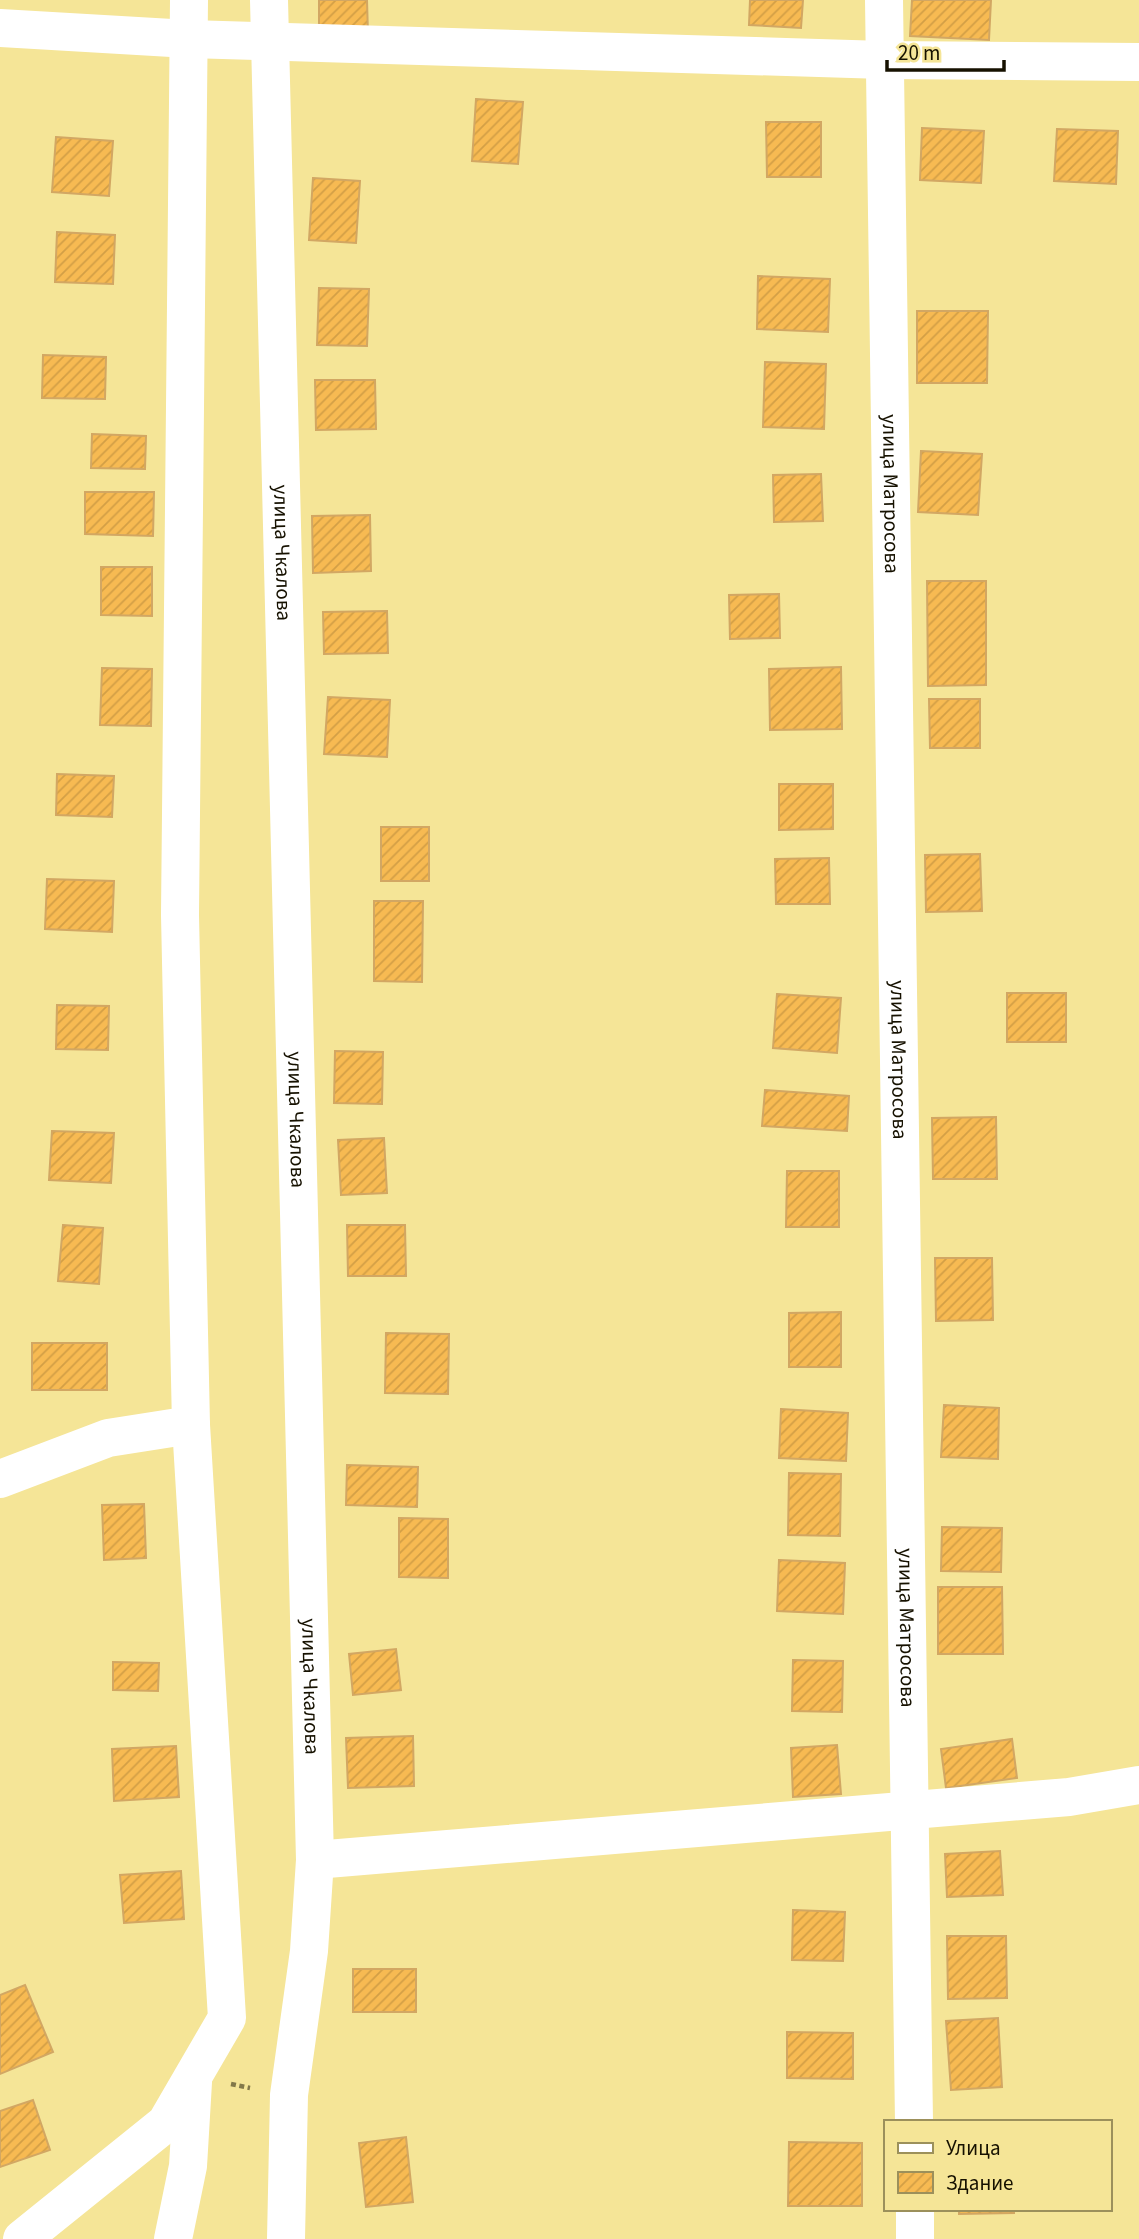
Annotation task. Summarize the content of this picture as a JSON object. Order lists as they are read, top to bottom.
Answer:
{
  "streets": {
    "street": ["улица Матросова", "улица Чкалова"]
  },
  "legend": ["Улица", "Здание"],
  "scale_bar": "20 m"
}
